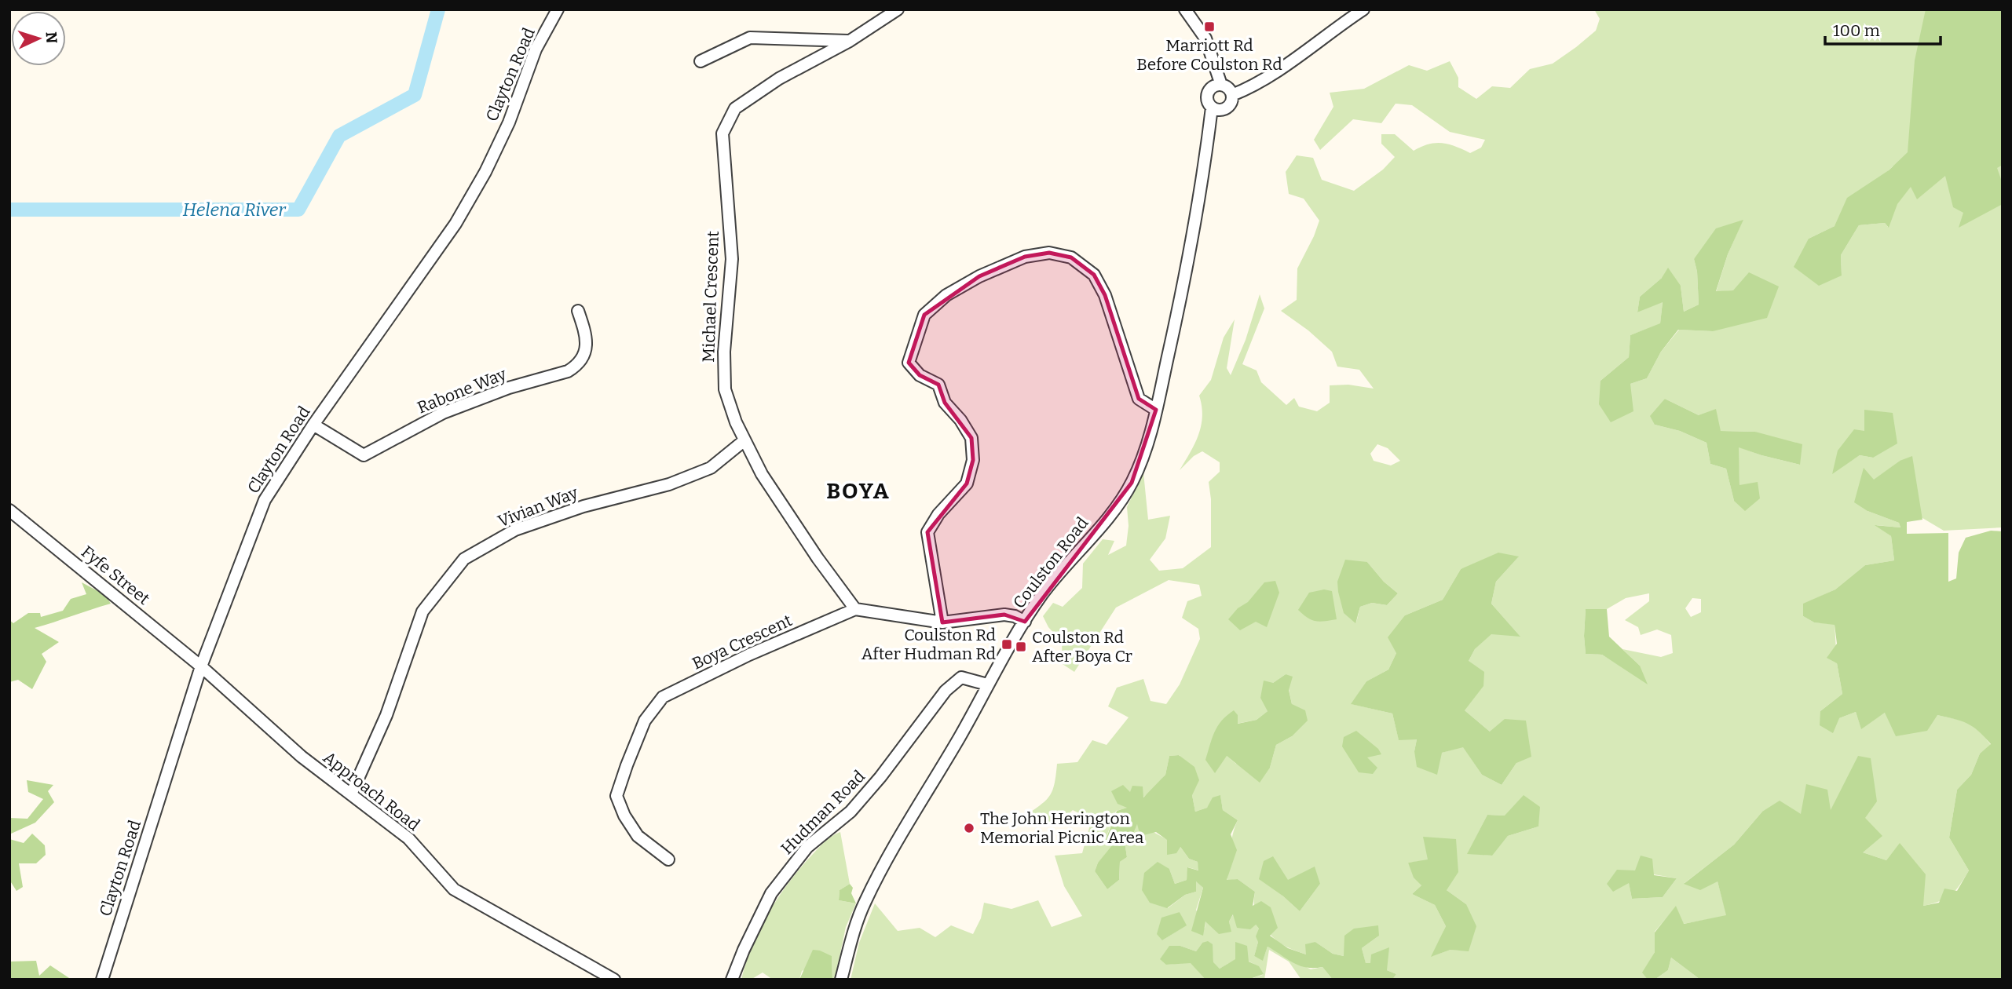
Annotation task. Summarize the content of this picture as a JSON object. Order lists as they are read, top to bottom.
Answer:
{
  "streets": {
    "street": [
      "Clayton Road",
      "Michael Crescent",
      "Rabone Way",
      "Vivian Way",
      "Coulston Road",
      "Fyfe Street",
      "Boya Crescent",
      "Approach Road",
      "Hudman Road"
    ]
  },
  "crossings": [
    ["Clayton Road", "Rabone Way"],
    ["Clayton Road", "Fyfe Street"],
    ["Clayton Road", "Approach Road"],
    ["Michael Crescent", "Vivian Way"],
    ["Michael Crescent", "Boya Crescent"],
    ["Vivian Way", "Approach Road"],
    ["Coulston Road", "Hudman Road"],
    ["Fyfe Street", "Approach Road"]
  ],
  "districts": ["BOYA"],
  "water": ["Helena River"],
  "places": {
    "transit": ["Marriott Rd Before Coulston Rd", "Coulston Rd After Hudman Rd", "Coulston Rd After Boya Cr"],
    "other": ["The John Herington Memorial Picnic Area"]
  },
  "scale_bar": "100 m",
  "north": "right"
}
